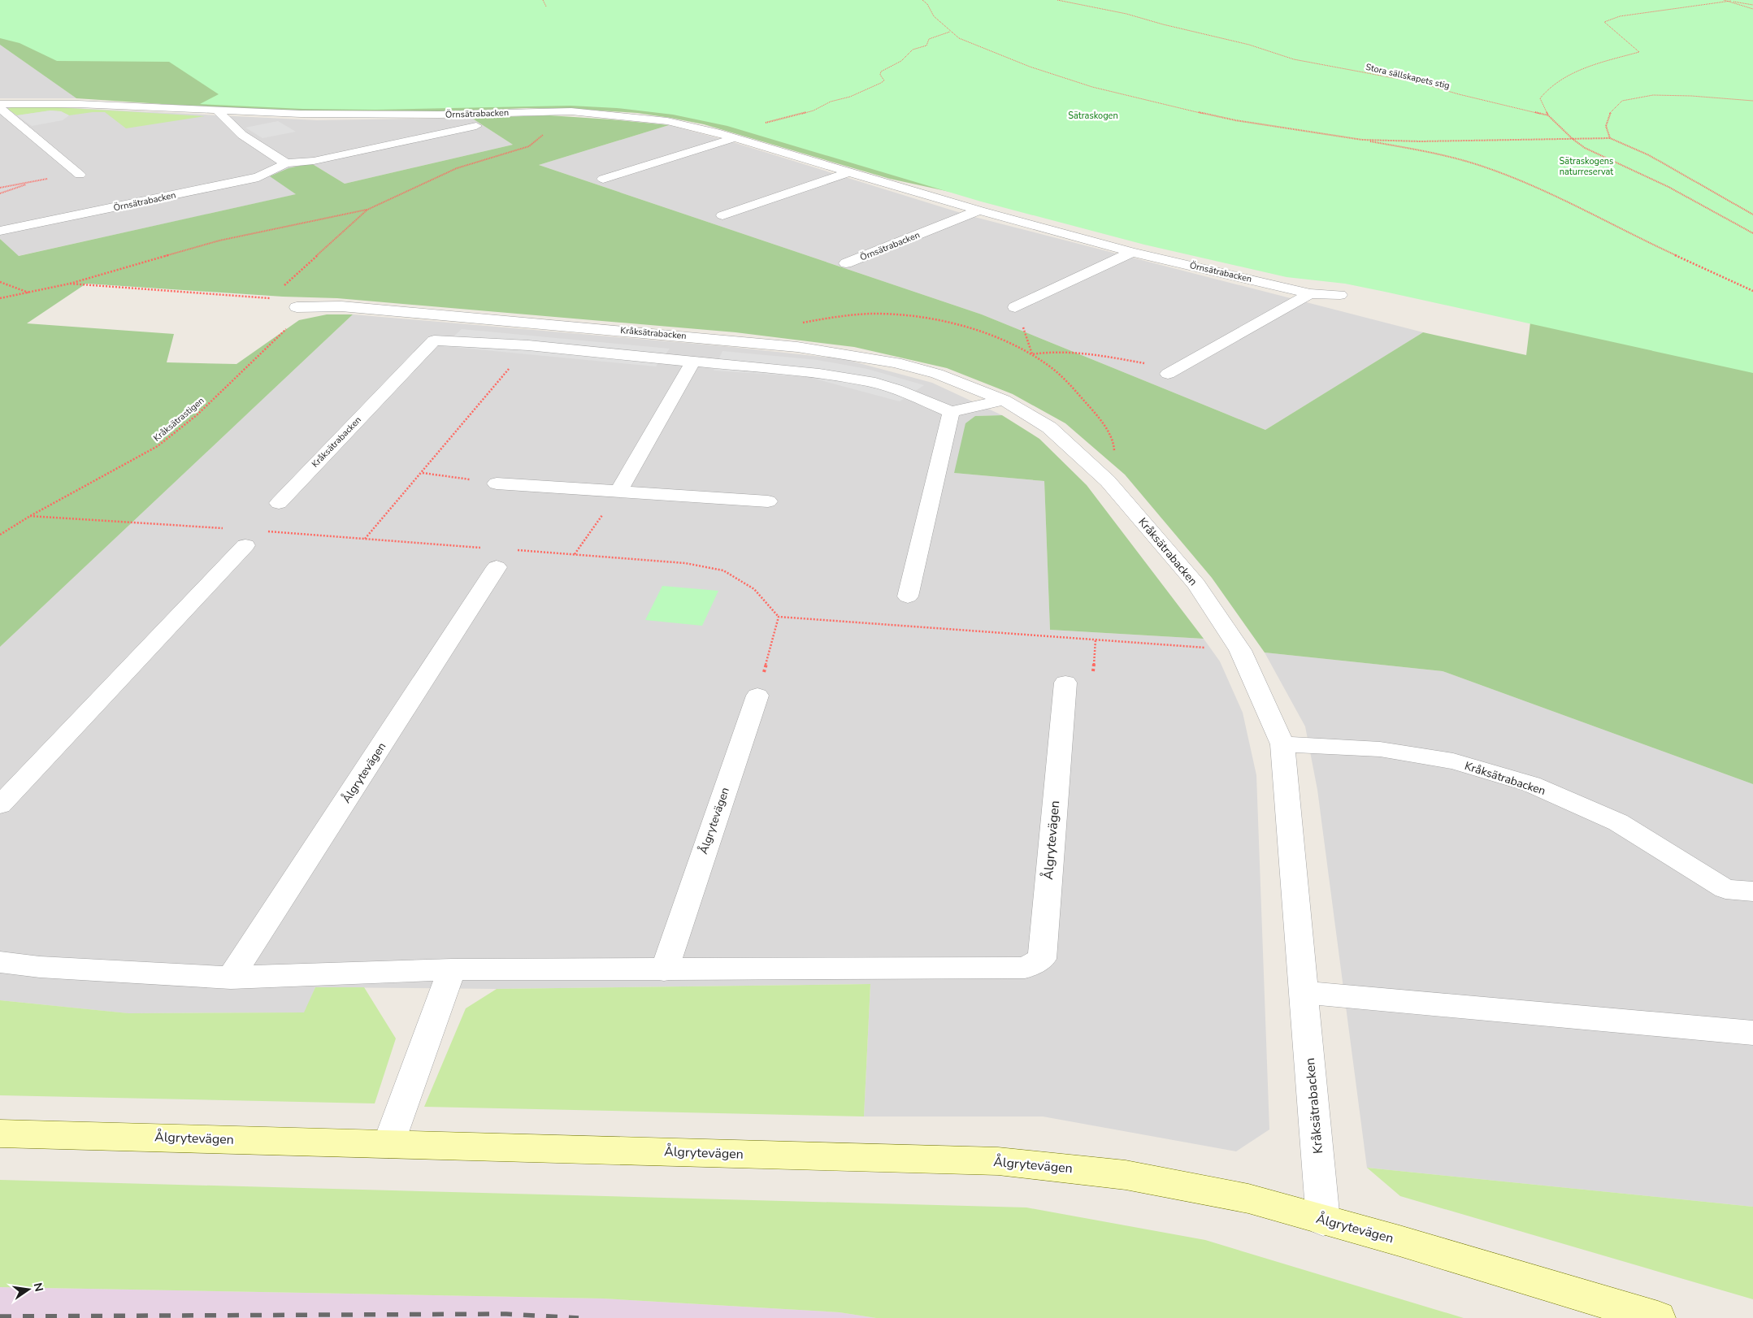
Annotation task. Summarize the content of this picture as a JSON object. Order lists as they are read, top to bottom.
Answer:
{
  "streets": {
    "street": ["Örnsätrabacken", "Kråksätrabacken", "Ålgrytevägen"],
    "path": ["Stora sällskapets stig", "Kråksätrastigen"]
  },
  "crossings": [
    ["Kråksätrabacken", "Kråksätrastigen"],
    ["Kråksätrabacken", "Ålgrytevägen"]
  ],
  "parks": ["Sätraskogen", "Sätraskogens naturreservat"],
  "north": "right"
}
